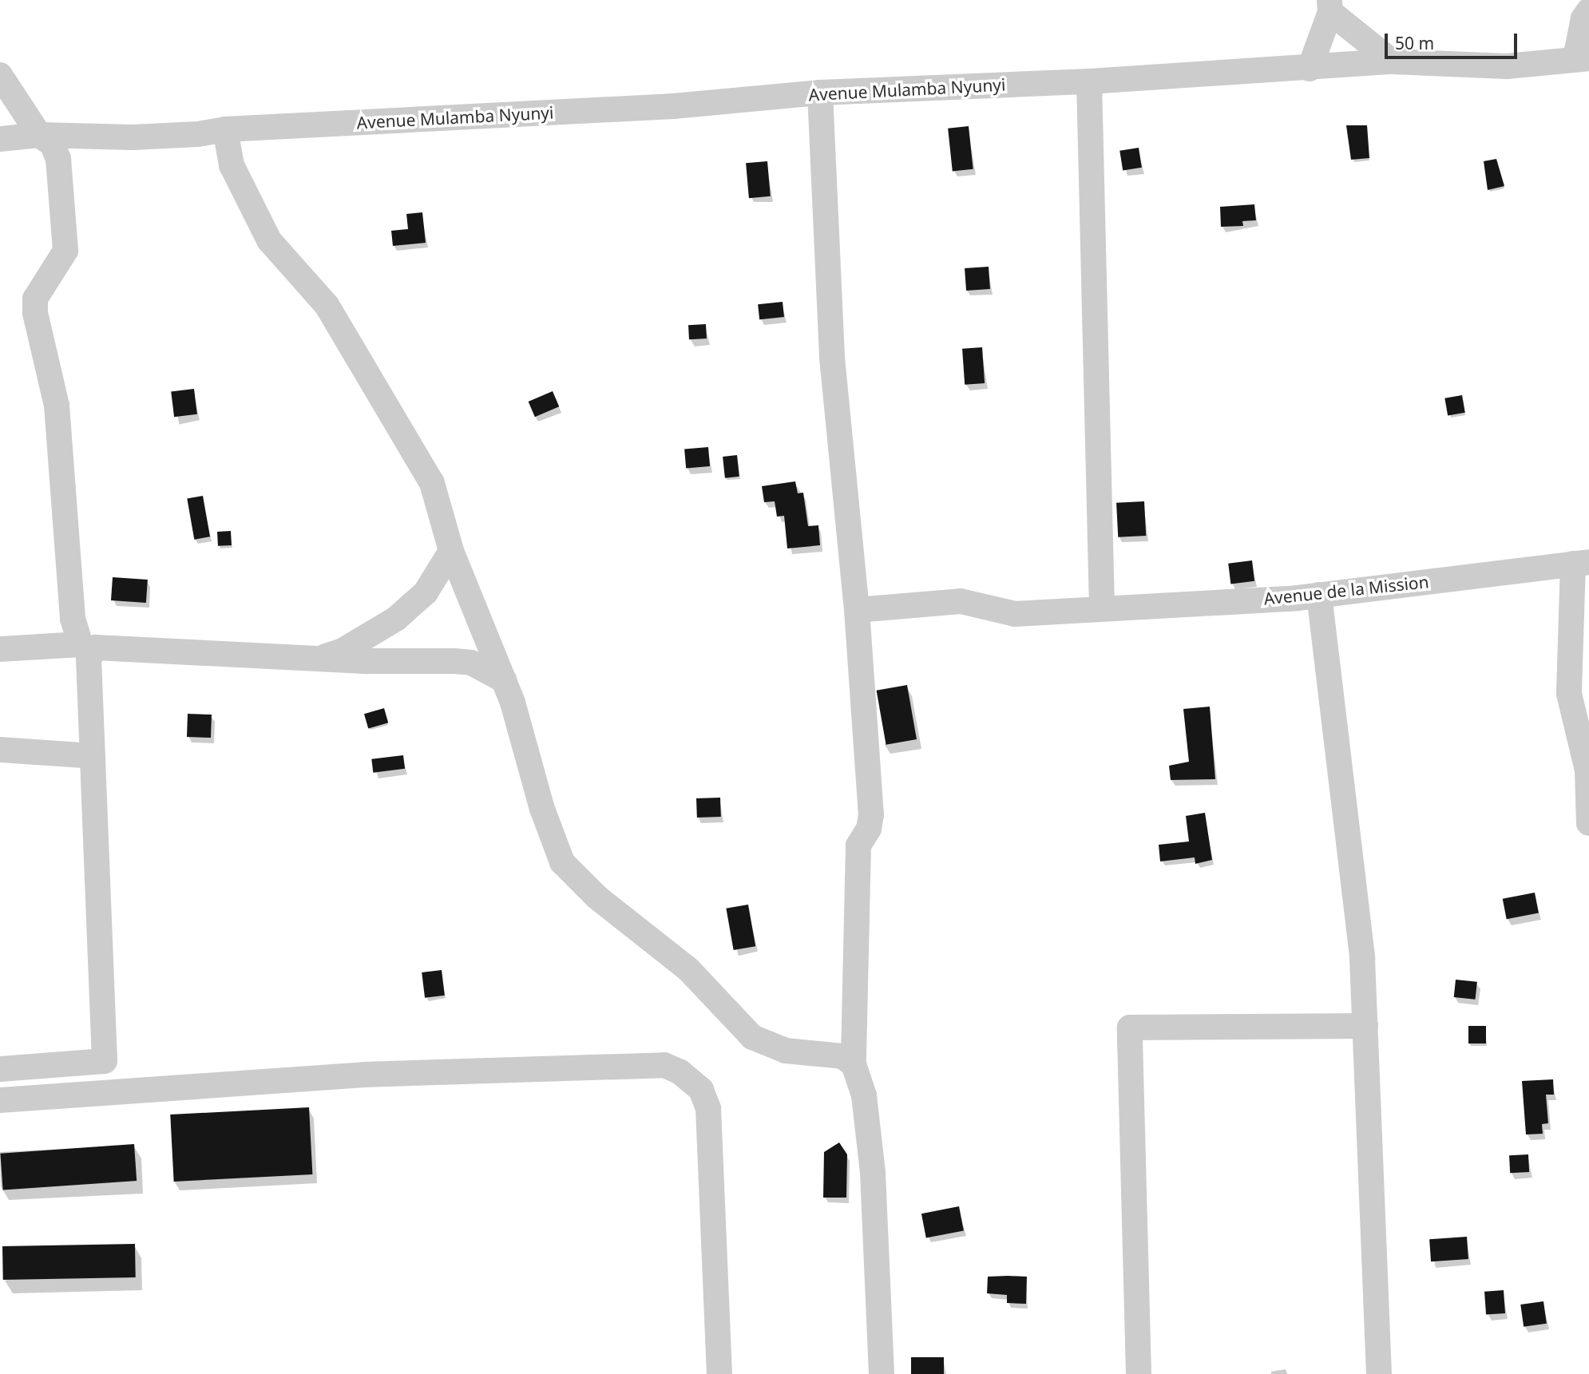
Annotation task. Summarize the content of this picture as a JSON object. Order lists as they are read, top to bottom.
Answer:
{
  "streets": {
    "street": ["Avenue Mulamba Nyunyi", "Avenue de la Mission"]
  },
  "scale_bar": "50 m"
}
